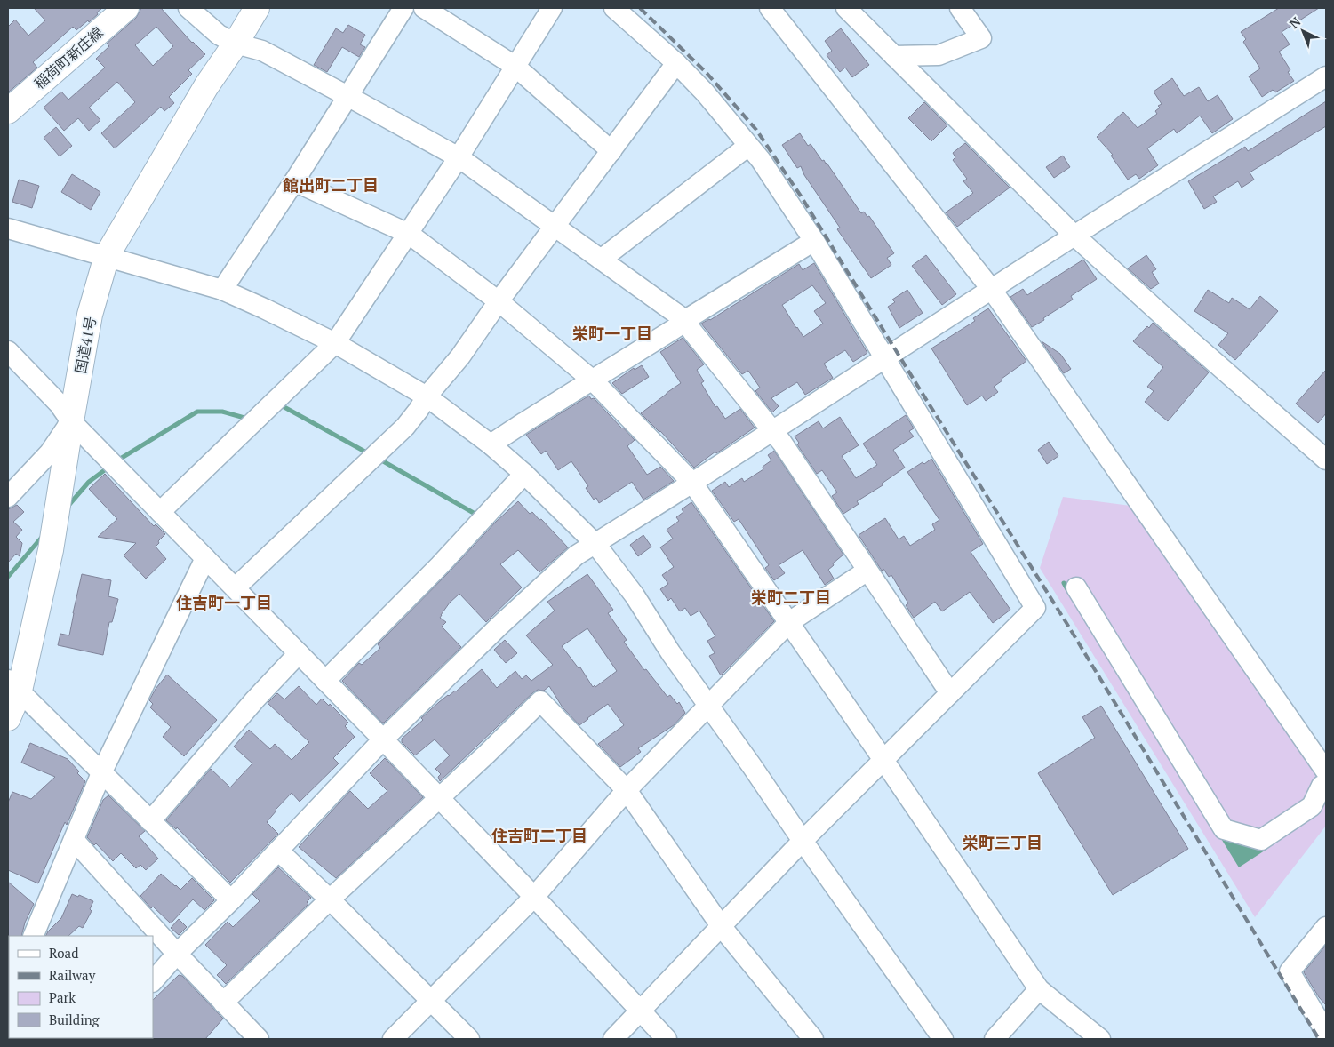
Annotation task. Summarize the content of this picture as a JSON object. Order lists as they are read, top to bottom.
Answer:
{
  "streets": {
    "main road": ["稲荷町新庄線", "国道41号"]
  },
  "districts": [
    "館出町二丁目",
    "栄町一丁目",
    "栄町二丁目",
    "住吉町一丁目",
    "住吉町二丁目",
    "栄町三丁目"
  ],
  "legend": [
    "Road",
    "Railway",
    "Park",
    "Building"
  ],
  "north": "top left"
}
